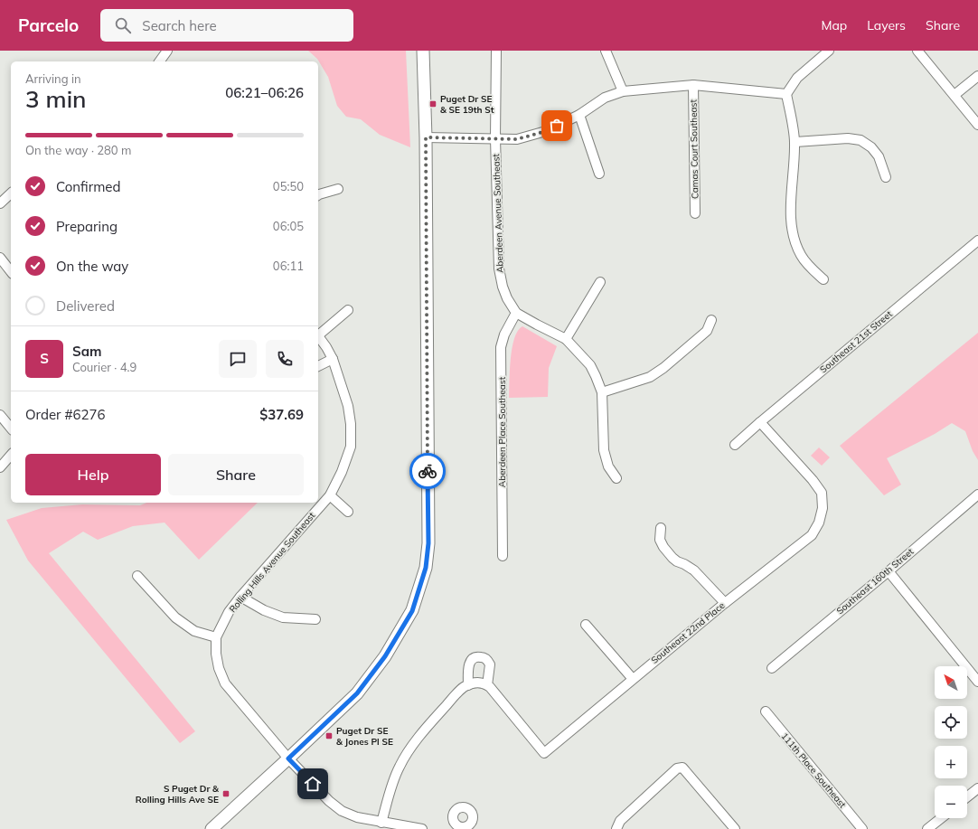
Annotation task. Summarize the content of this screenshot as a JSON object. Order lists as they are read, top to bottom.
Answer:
{
  "streets": {
    "street": [
      "Camas Court Southeast",
      "Aberdeen Avenue Southeast",
      "Southeast 21st Street",
      "Aberdeen Place Southeast",
      "Rolling Hills Avenue Southeast",
      "Southeast 160th Street",
      "Southeast 22nd Place",
      "111th Place Southeast"
    ]
  },
  "crossings": [
    ["Aberdeen Avenue Southeast", "Aberdeen Place Southeast"],
    ["Southeast 21st Street", "Southeast 22nd Place"]
  ],
  "places": {
    "transit": ["Puget Dr SE & SE 19th St", "Puget Dr SE & Jones Pl SE", "S Puget Dr & Rolling Hills Ave SE"]
  },
  "north": "top left",
  "page": {
    "header": "Parcelo",
    "search": "Search here",
    "nav": ["Map", "Layers", "Share"],
    "heading": ["3 min", "Arriving in", "06:21–06:26"],
    "panel": [
      "Sam",
      "Courier · 4.9",
      "Order #6276",
      "$37.69"
    ],
    "bar": "On the way · 280 m",
    "list": [
      ["Confirmed", "05:50"],
      ["Preparing", "06:05"],
      ["On the way", "06:11"],
      "Delivered"
    ],
    "round": "S",
    "buttons": ["Help", "Share"],
    "map_buttons": ["+", "−"]
  }
}
